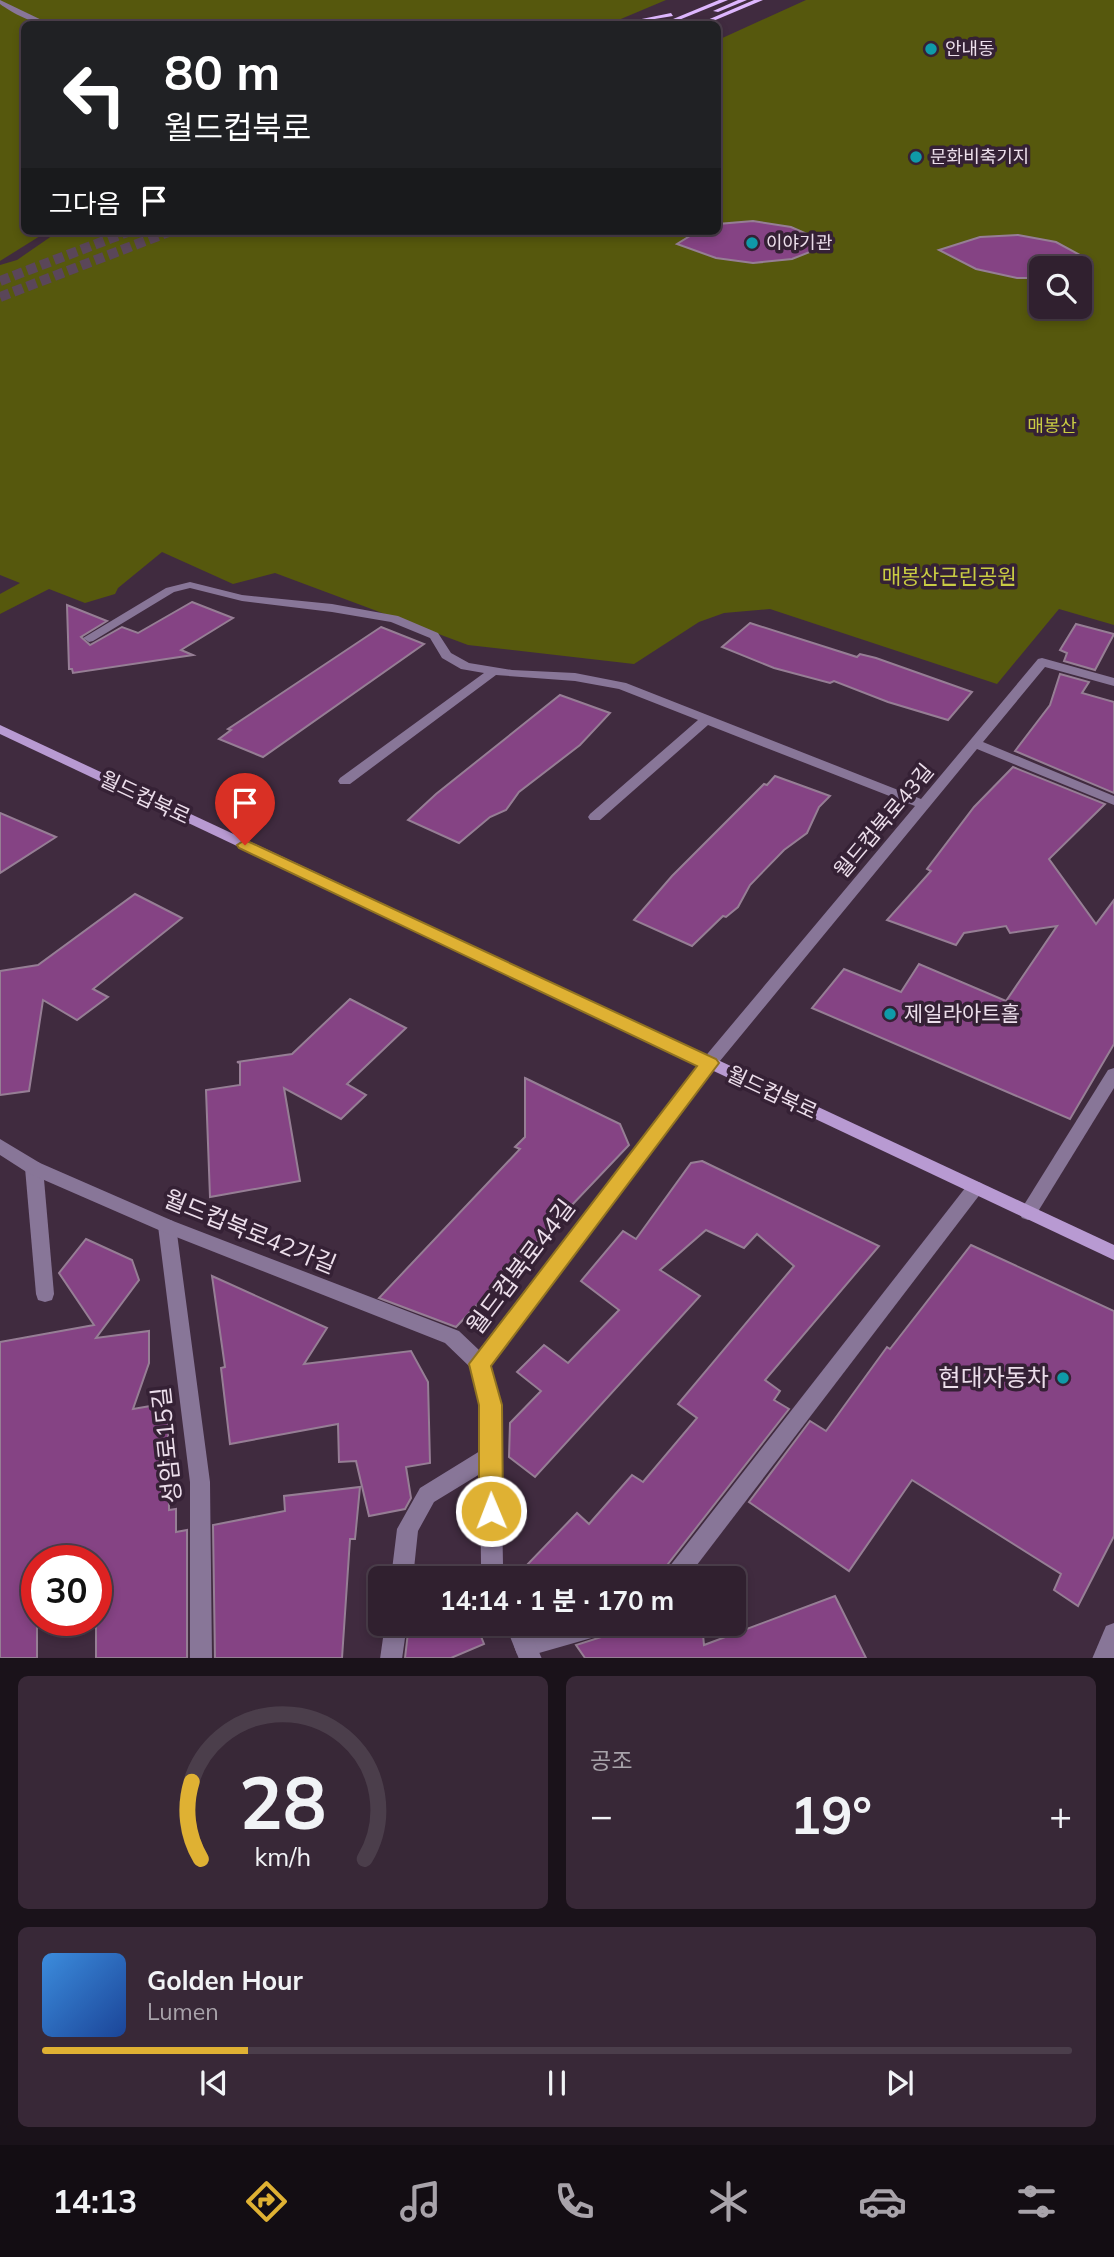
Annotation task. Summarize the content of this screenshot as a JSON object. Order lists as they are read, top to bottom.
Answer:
{
  "streets": {
    "main road": ["월드컵북로"],
    "street": [
      "월드컵북로43길",
      "월드컵북로42가길",
      "월드컵북로44길",
      "성암로15길"
    ]
  },
  "crossings": [
    ["월드컵북로", "월드컵북로43길"],
    ["월드컵북로", "월드컵북로44길"],
    ["월드컵북로43길", "월드컵북로44길"],
    ["월드컵북로42가길", "월드컵북로44길"],
    ["월드컵북로42가길", "성암로15길"]
  ],
  "parks": ["매봉산", "매봉산근린공원"],
  "places": [
    "안내동",
    "문화비축기지",
    "이야기관",
    "제일라아트홀",
    "현대자동차"
  ],
  "page": {
    "turn": ["80 m", "월드컵북로"],
    "then": "그다음",
    "limit": "30",
    "trip": "14:14 · 1 분 · 170 m",
    "tile": "공조",
    "heat": ["−", "19°", "+"],
    "song": ["Golden Hour", "Lumen"],
    "tabs": "14:13",
    "gauge": ["28", "km/h"]
  }
}
